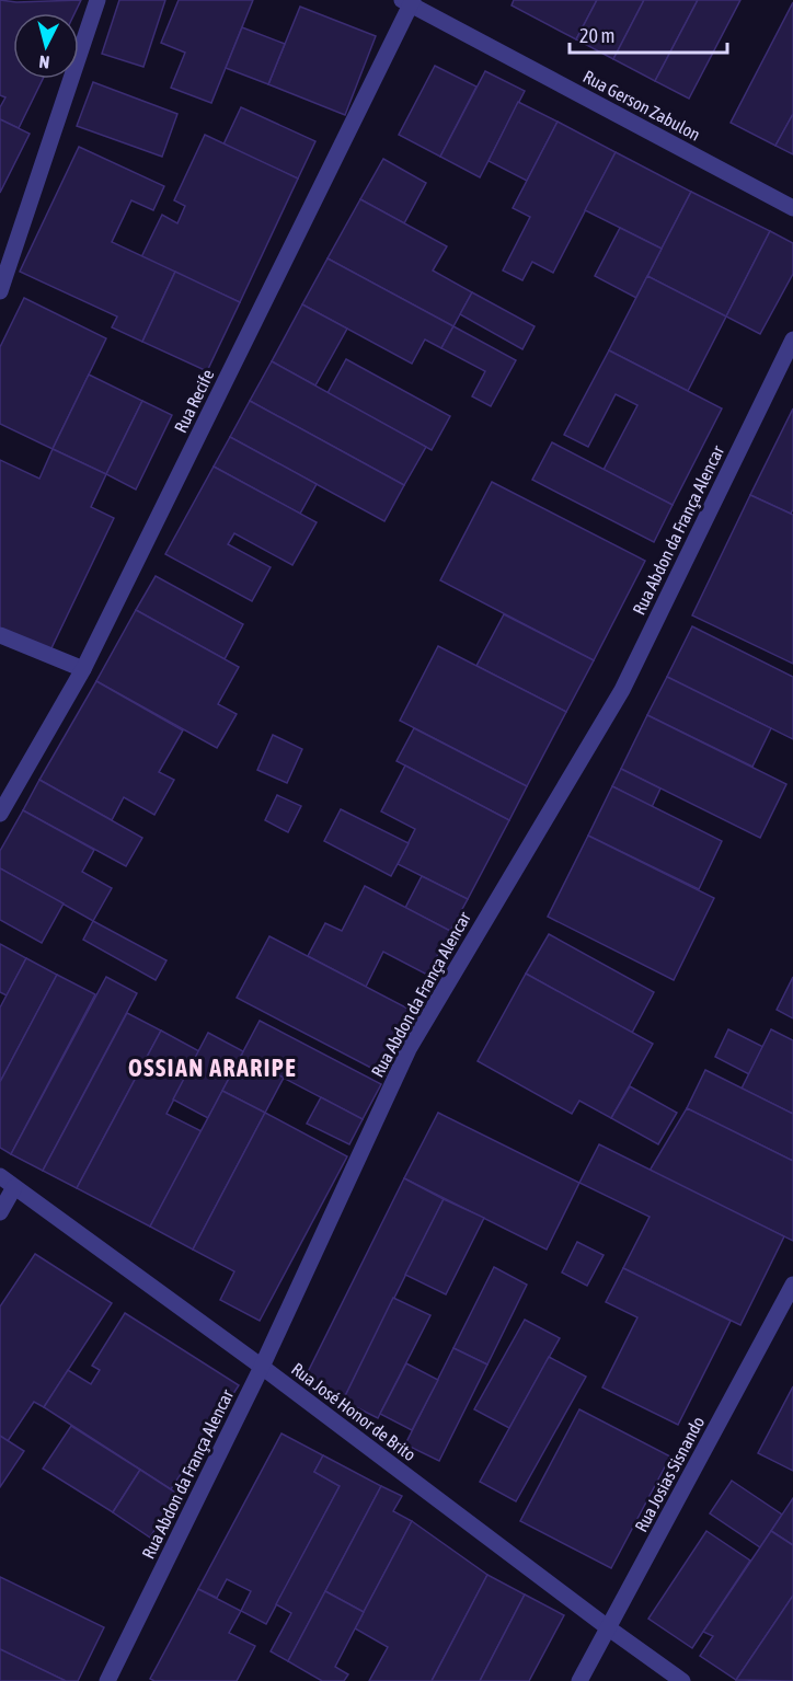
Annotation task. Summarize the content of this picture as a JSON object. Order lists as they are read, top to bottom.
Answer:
{
  "streets": {
    "street": [
      "Rua Gerson Zabulon",
      "Rua Recife",
      "Rua Abdon da França Alencar",
      "Rua José Honor de Brito",
      "Rua Josias Sisnando"
    ]
  },
  "crossings": [
    ["Rua Gerson Zabulon", "Rua Recife"],
    ["Rua Abdon da França Alencar", "Rua José Honor de Brito"],
    ["Rua José Honor de Brito", "Rua Josias Sisnando"]
  ],
  "districts": ["OSSIAN ARARIPE"],
  "scale_bar": "20 m",
  "north": "bottom"
}
